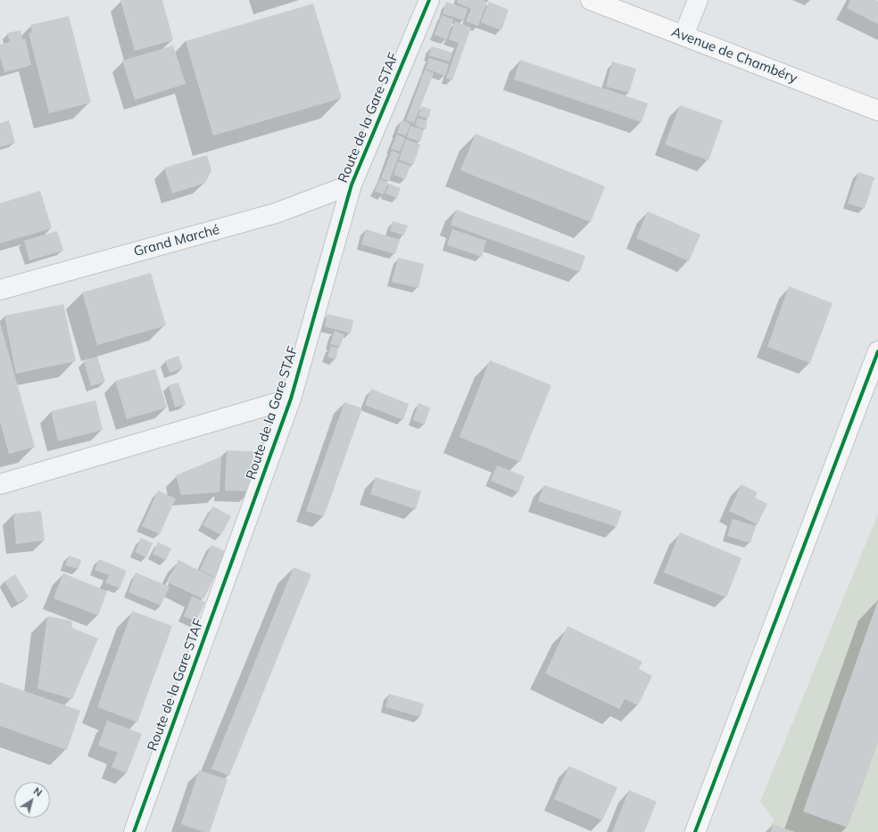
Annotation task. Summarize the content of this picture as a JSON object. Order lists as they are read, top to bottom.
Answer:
{
  "streets": {
    "street": ["Avenue de Chambéry", "Route de la Gare STAF", "Grand Marché"]
  },
  "crossings": [
    ["Route de la Gare STAF", "Grand Marché"]
  ],
  "north": "top right"
}
